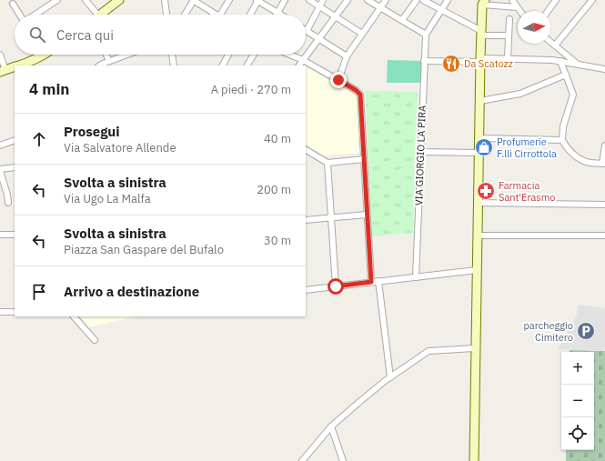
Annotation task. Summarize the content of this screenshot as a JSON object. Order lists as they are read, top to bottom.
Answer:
{
  "streets": {
    "street": ["VIA GIORGIO LA PIRA"]
  },
  "places": {
    "restaurant": ["Da Scatozz"],
    "shop": ["Profumerie F.lli Cirrottola"],
    "pharmacy": ["Farmacia Sant'Erasmo"],
    "parking": ["parcheggio Cimitero"]
  },
  "north": "right",
  "page": {
    "search": "Cerca qui",
    "heading": ["4 min", "A piedi · 270 m"],
    "list": [
      ["Prosegui", "Via Salvatore Allende", "40 m"],
      ["Svolta a sinistra", "Via Ugo La Malfa", "200 m"],
      ["Svolta a sinistra", "Piazza San Gaspare del Bufalo", "30 m"],
      "Arrivo a destinazione"
    ],
    "map_buttons": ["+", "−"]
  }
}
